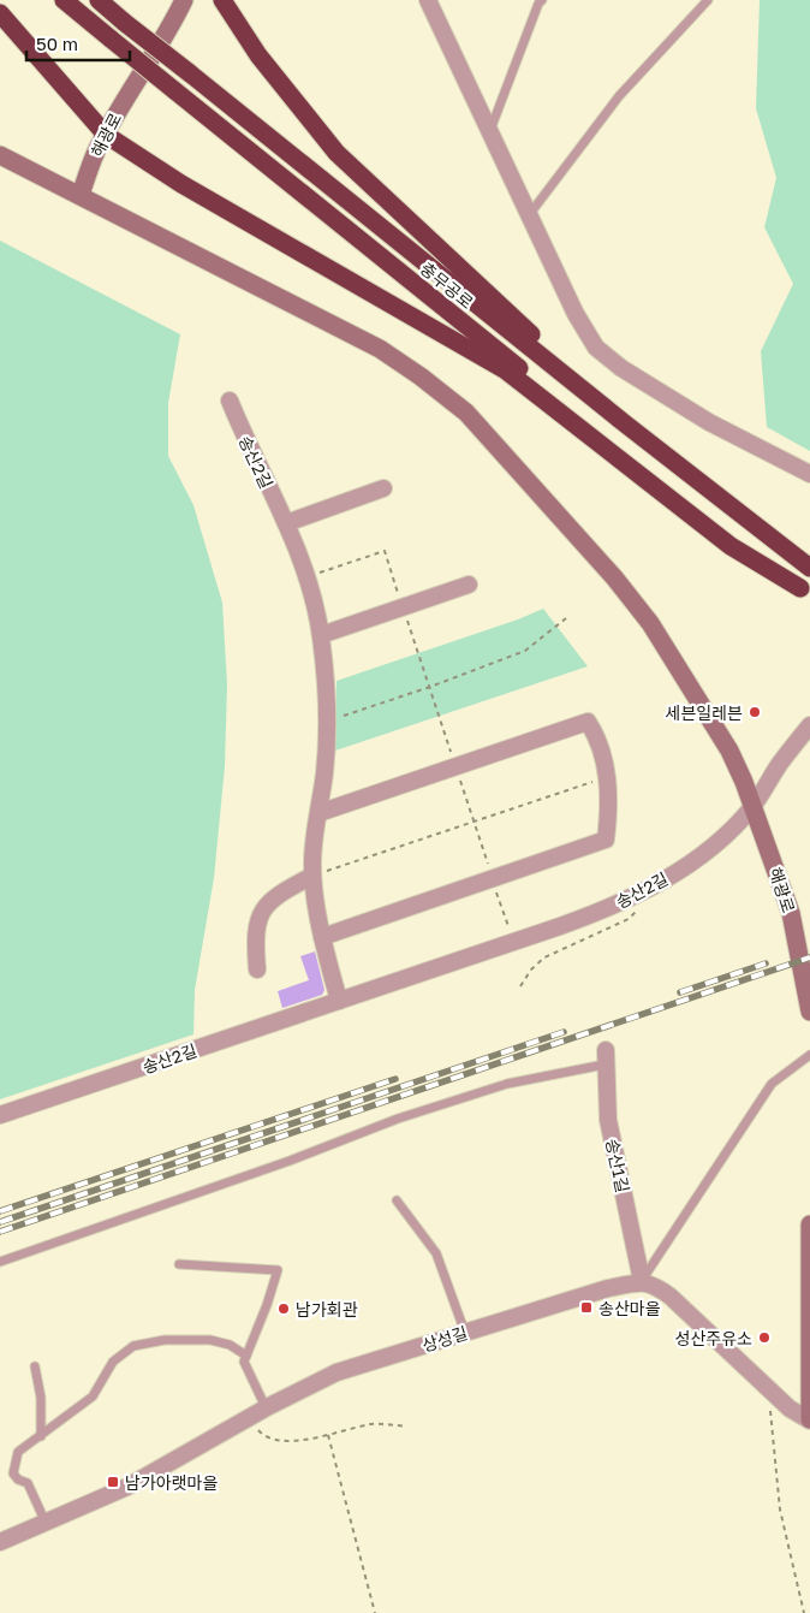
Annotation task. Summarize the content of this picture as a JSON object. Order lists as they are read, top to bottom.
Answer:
{
  "streets": {
    "highway": ["충무공로"],
    "main road": ["해광로"],
    "street": ["송산2길", "송산1길", "상성길"]
  },
  "crossings": [
    ["해광로", "송산2길"],
    ["송산1길", "상성길"]
  ],
  "places": {
    "other": ["세븐일레븐", "남가회관", "성산주유소"],
    "transit": ["송산마을", "남가아랫마을"]
  },
  "scale_bar": "50 m"
}
